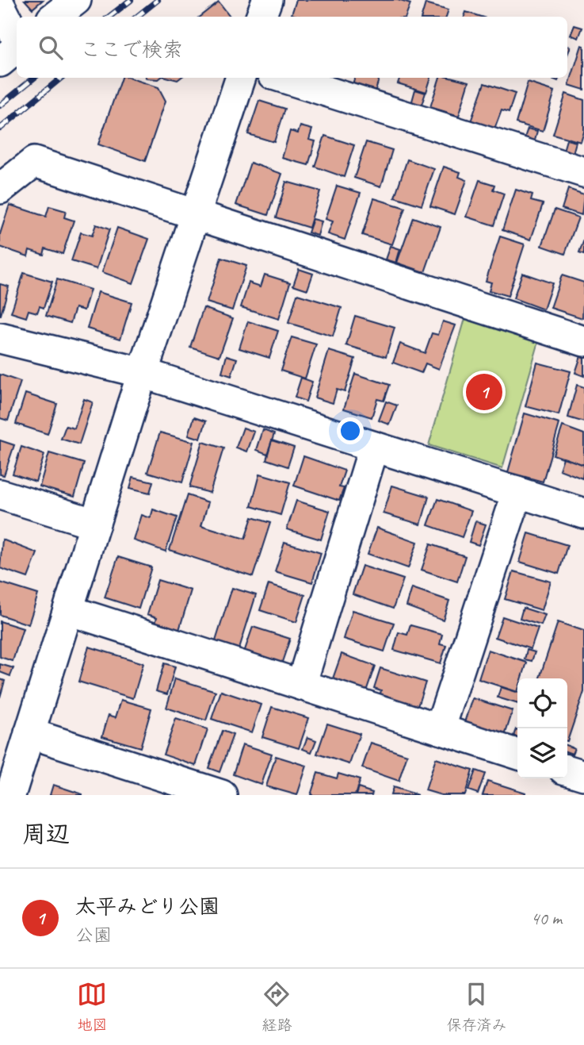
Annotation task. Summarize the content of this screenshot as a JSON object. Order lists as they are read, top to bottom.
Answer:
{
  "page": {
    "search": "ここで検索",
    "pins": "1",
    "heading": "周辺",
    "list": [
      {
        "mark": "1",
        "name": "太平みどり公園",
        "note": "公園",
        "value": "40 m"
      }
    ],
    "nav": ["地図", "経路", "保存済み"]
  }
}
